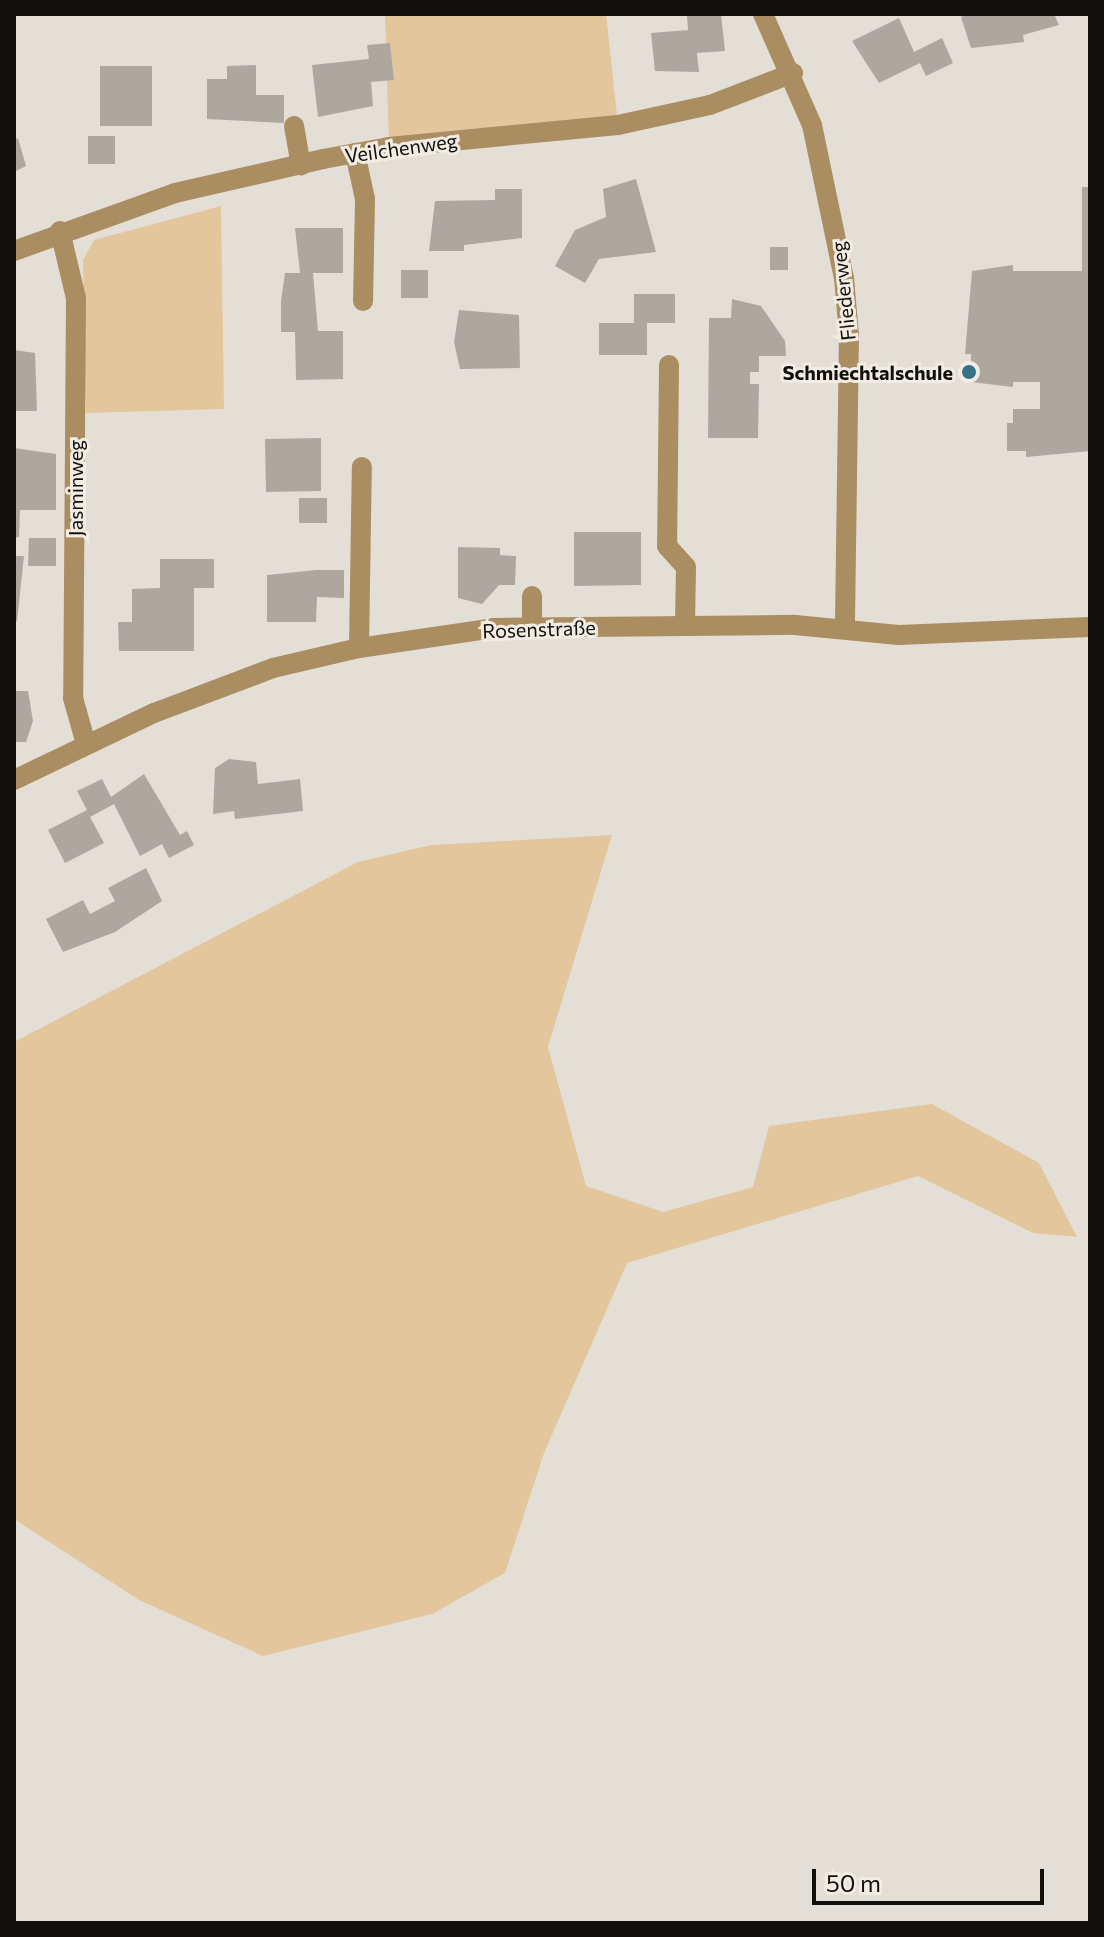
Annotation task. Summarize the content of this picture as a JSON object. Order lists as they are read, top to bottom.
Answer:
{
  "streets": {
    "street": [
      "Veilchenweg",
      "Fliederweg",
      "Jasminweg",
      "Rosenstraße"
    ]
  },
  "crossings": [
    ["Veilchenweg", "Fliederweg"],
    ["Veilchenweg", "Jasminweg"],
    ["Fliederweg", "Rosenstraße"],
    ["Jasminweg", "Rosenstraße"]
  ],
  "places": ["Schmiechtalschule"],
  "scale_bar": "50 m"
}
